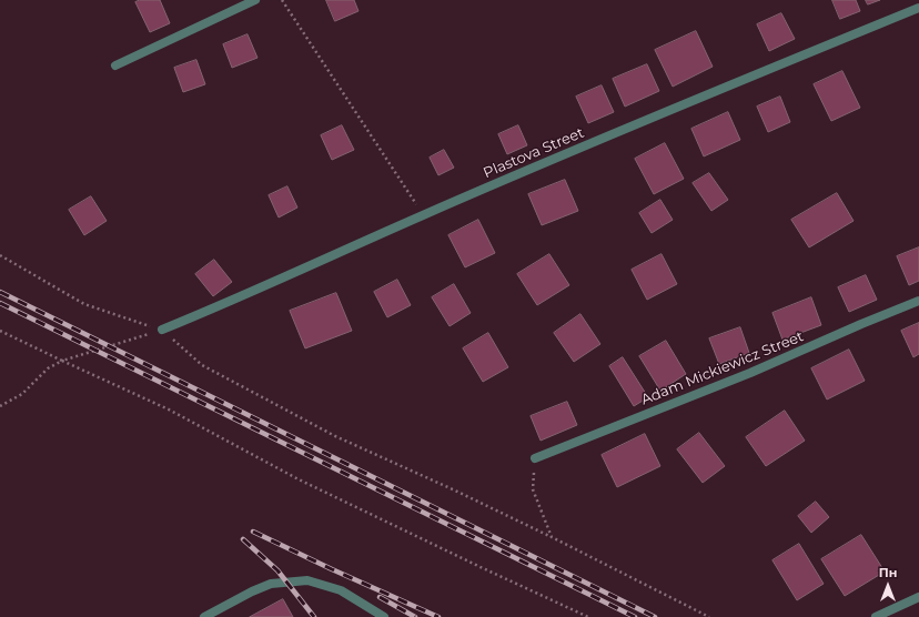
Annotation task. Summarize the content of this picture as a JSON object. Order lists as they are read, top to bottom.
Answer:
{
  "streets": {
    "street": ["Plastova Street", "Adam Mickiewicz Street"]
  },
  "north": "top"
}
